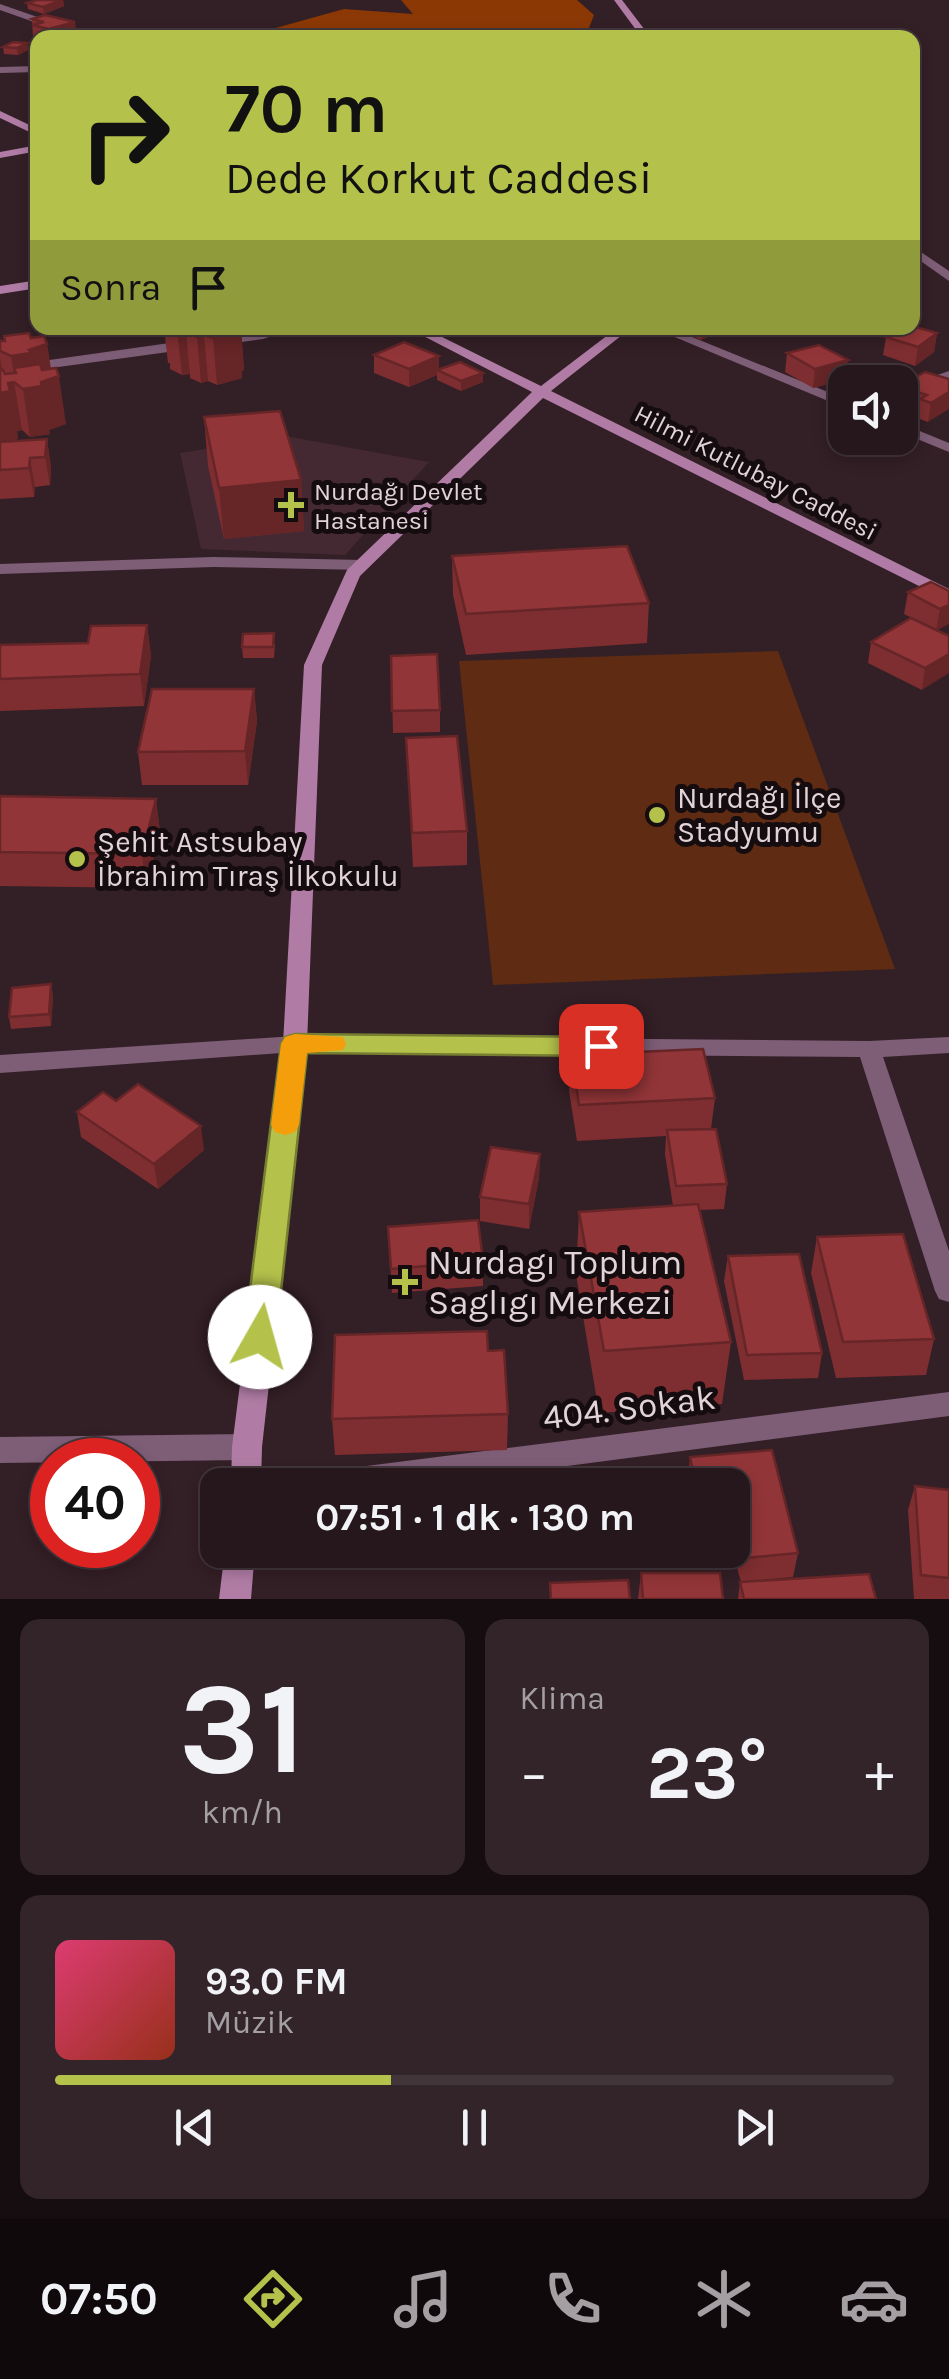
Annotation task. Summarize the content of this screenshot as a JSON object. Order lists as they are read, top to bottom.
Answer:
{
  "streets": {
    "street": ["Hilmi Kutlubay Caddesi", "404. Sokak"]
  },
  "places": {
    "health": ["Nurdağı Devlet Hastanesi", "Nurdagı Toplum Saglıgı Merkezi"],
    "other": ["Nurdağı İlçe Stadyumu", "Şehit Astsubay İbrahim Tıraş İlkokulu"]
  },
  "page": {
    "turn": ["70 m", "Dede Korkut Caddesi"],
    "then": "Sonra",
    "limit": "40",
    "trip": "07:51 · 1 dk · 130 m",
    "tile": [
      ["31", "km/h"],
      "Klima"
    ],
    "heat": ["−", "23°", "+"],
    "song": ["93.0 FM", "Müzik"],
    "tabs": "07:50"
  }
}
